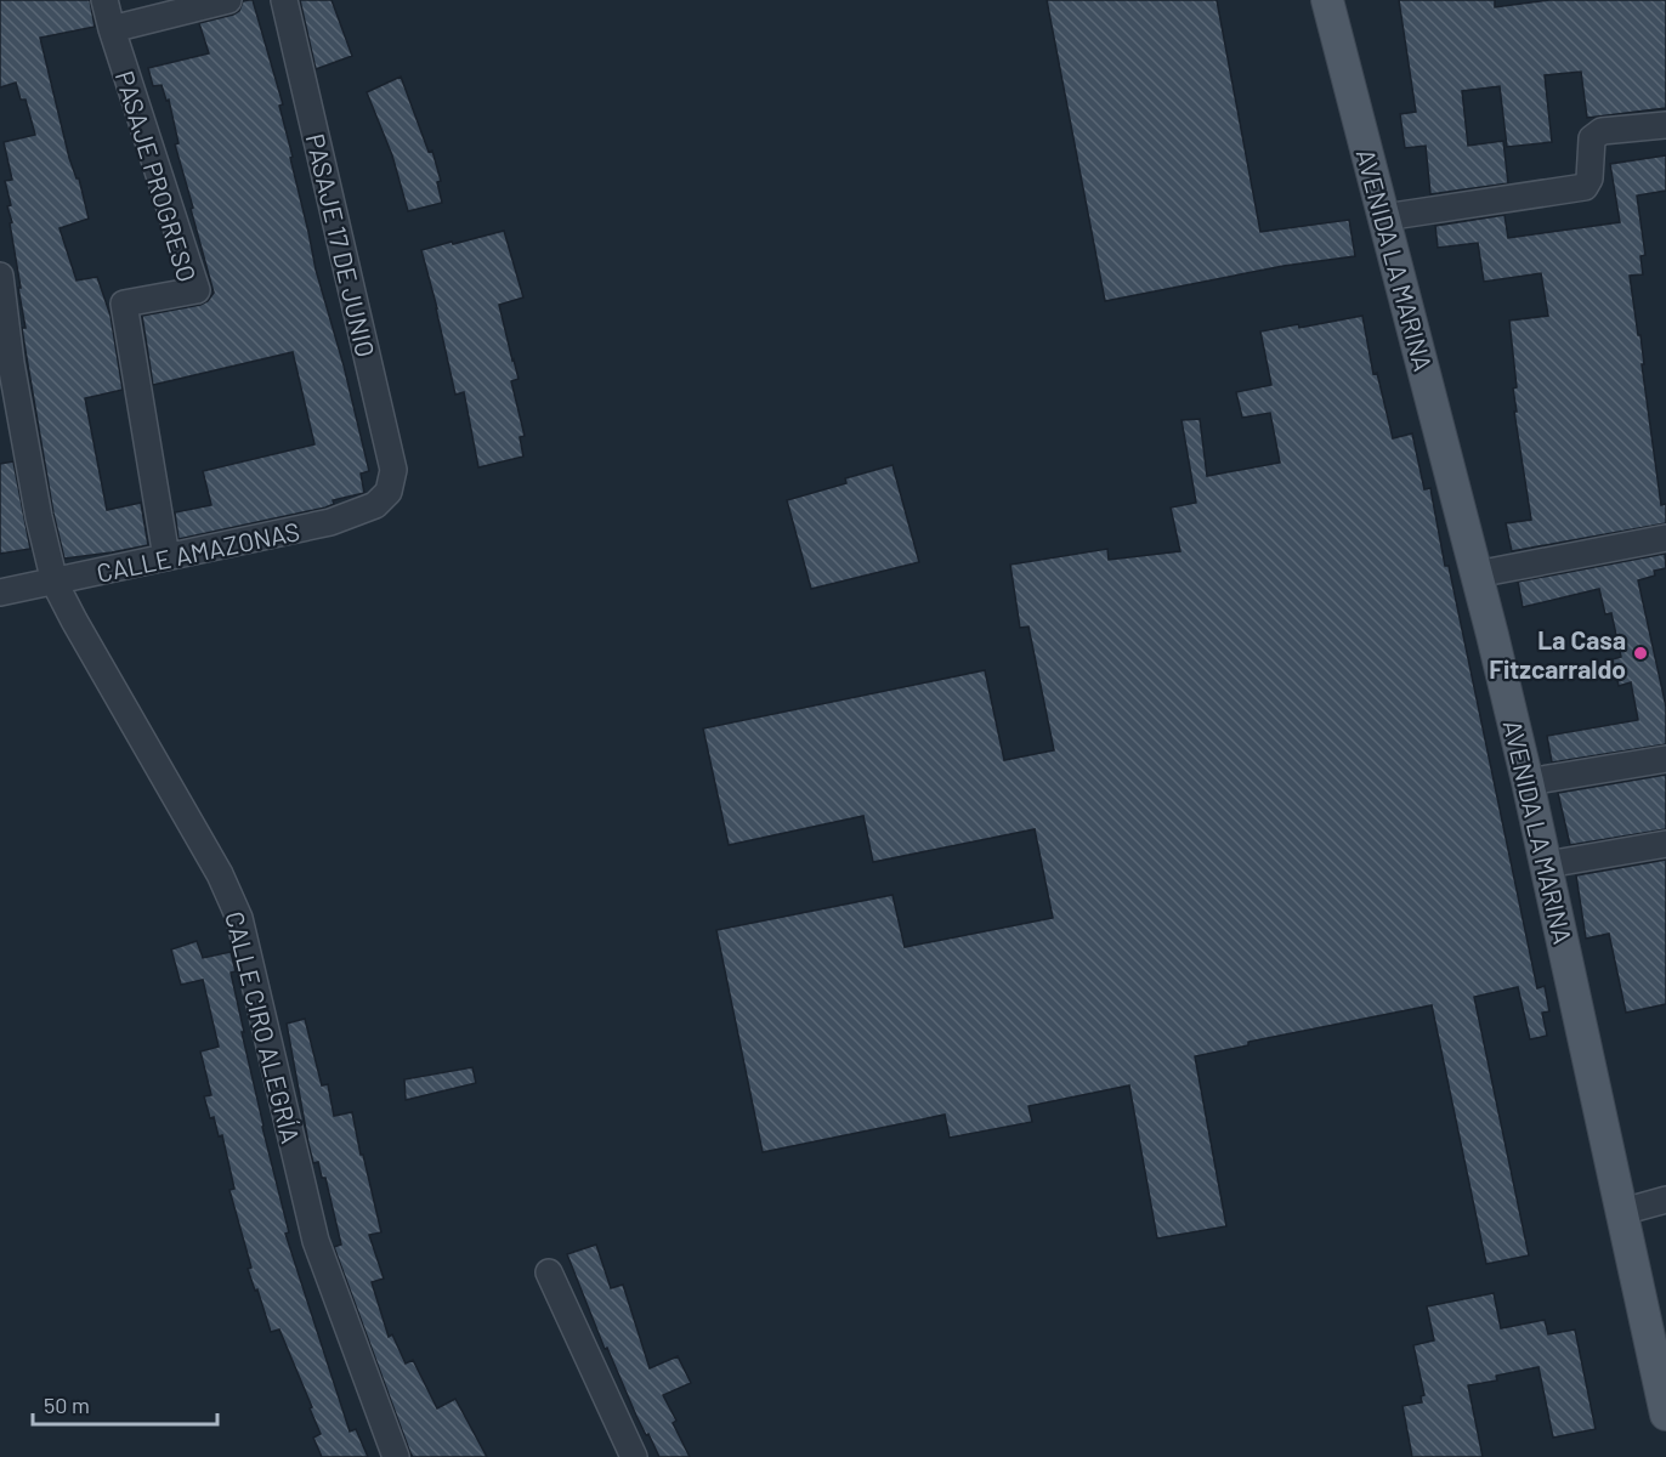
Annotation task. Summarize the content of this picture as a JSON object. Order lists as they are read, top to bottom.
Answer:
{
  "streets": {
    "main road": ["AVENIDA LA MARINA"],
    "street": [
      "PASAJE PROGRESO",
      "PASAJE 17 DE JUNIO",
      "CALLE AMAZONAS",
      "CALLE CIRO ALEGRÍA"
    ]
  },
  "crossings": [
    ["PASAJE PROGRESO", "CALLE AMAZONAS"],
    ["PASAJE 17 DE JUNIO", "CALLE AMAZONAS"],
    ["CALLE AMAZONAS", "CALLE CIRO ALEGRÍA"]
  ],
  "places": ["La Casa Fitzcarraldo"],
  "scale_bar": "50 m"
}
